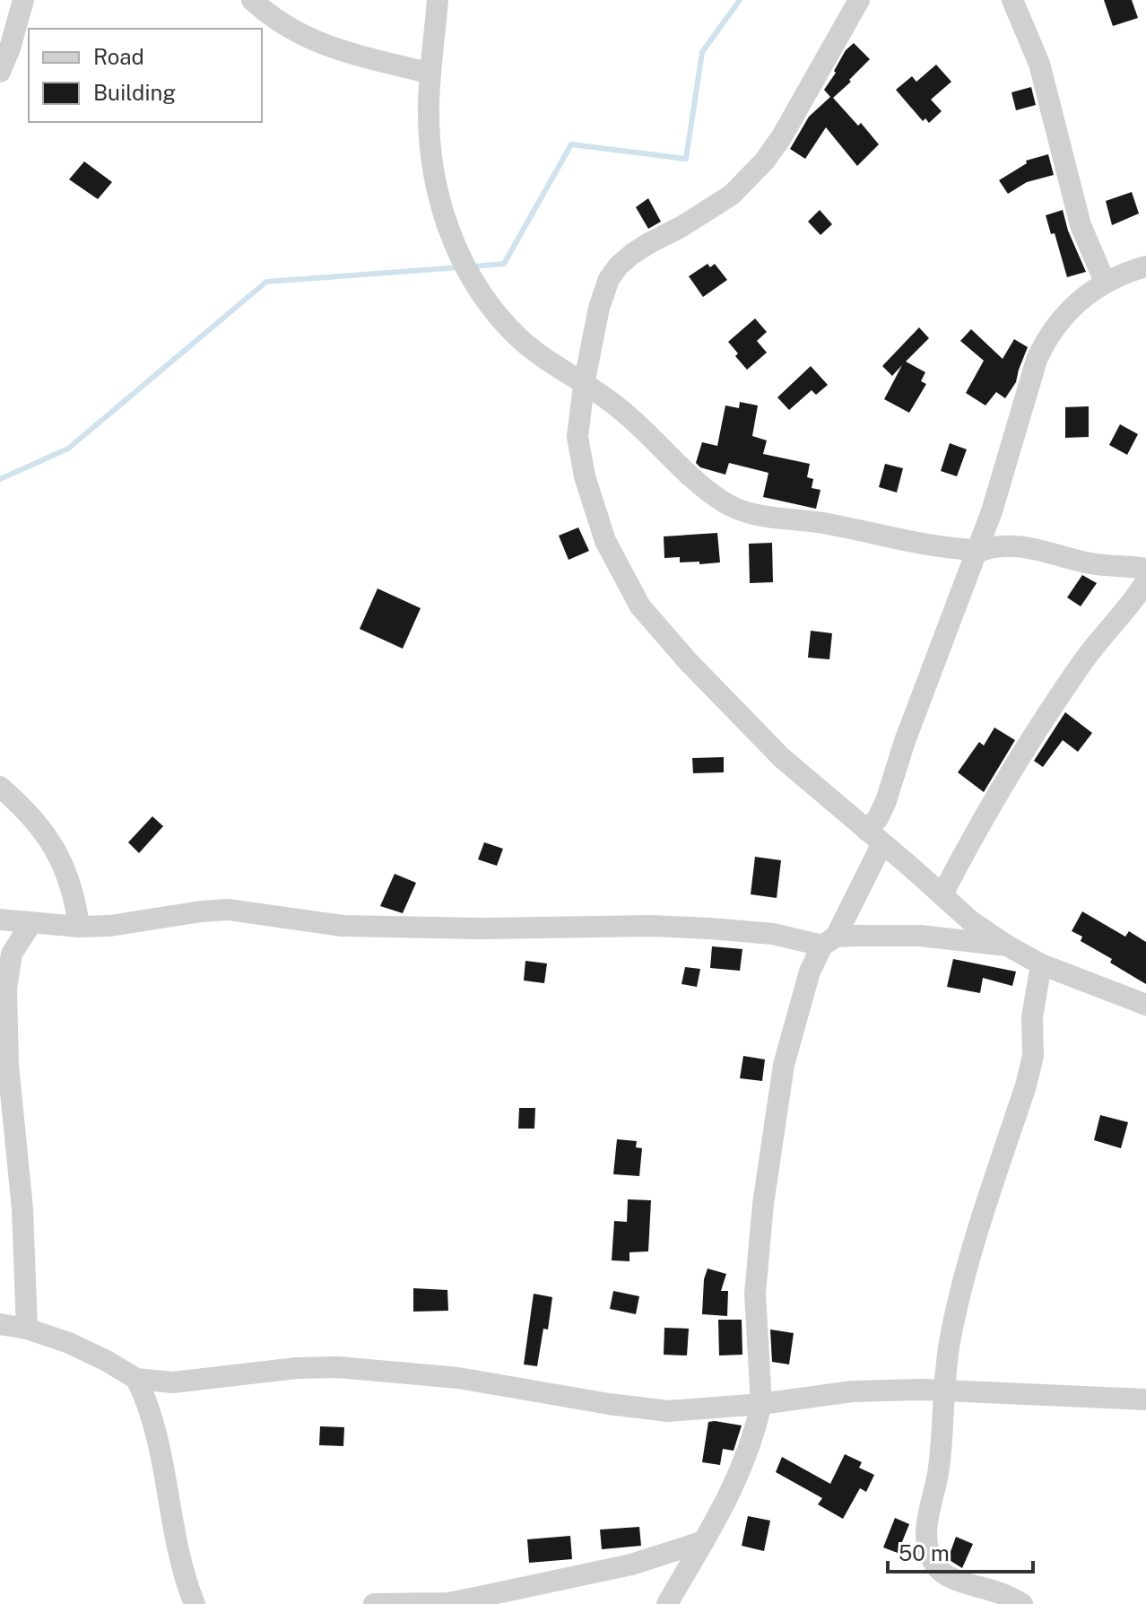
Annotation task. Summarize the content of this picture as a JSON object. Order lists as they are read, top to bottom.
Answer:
{
  "legend": ["Road", "Building"],
  "scale_bar": "50 m"
}
